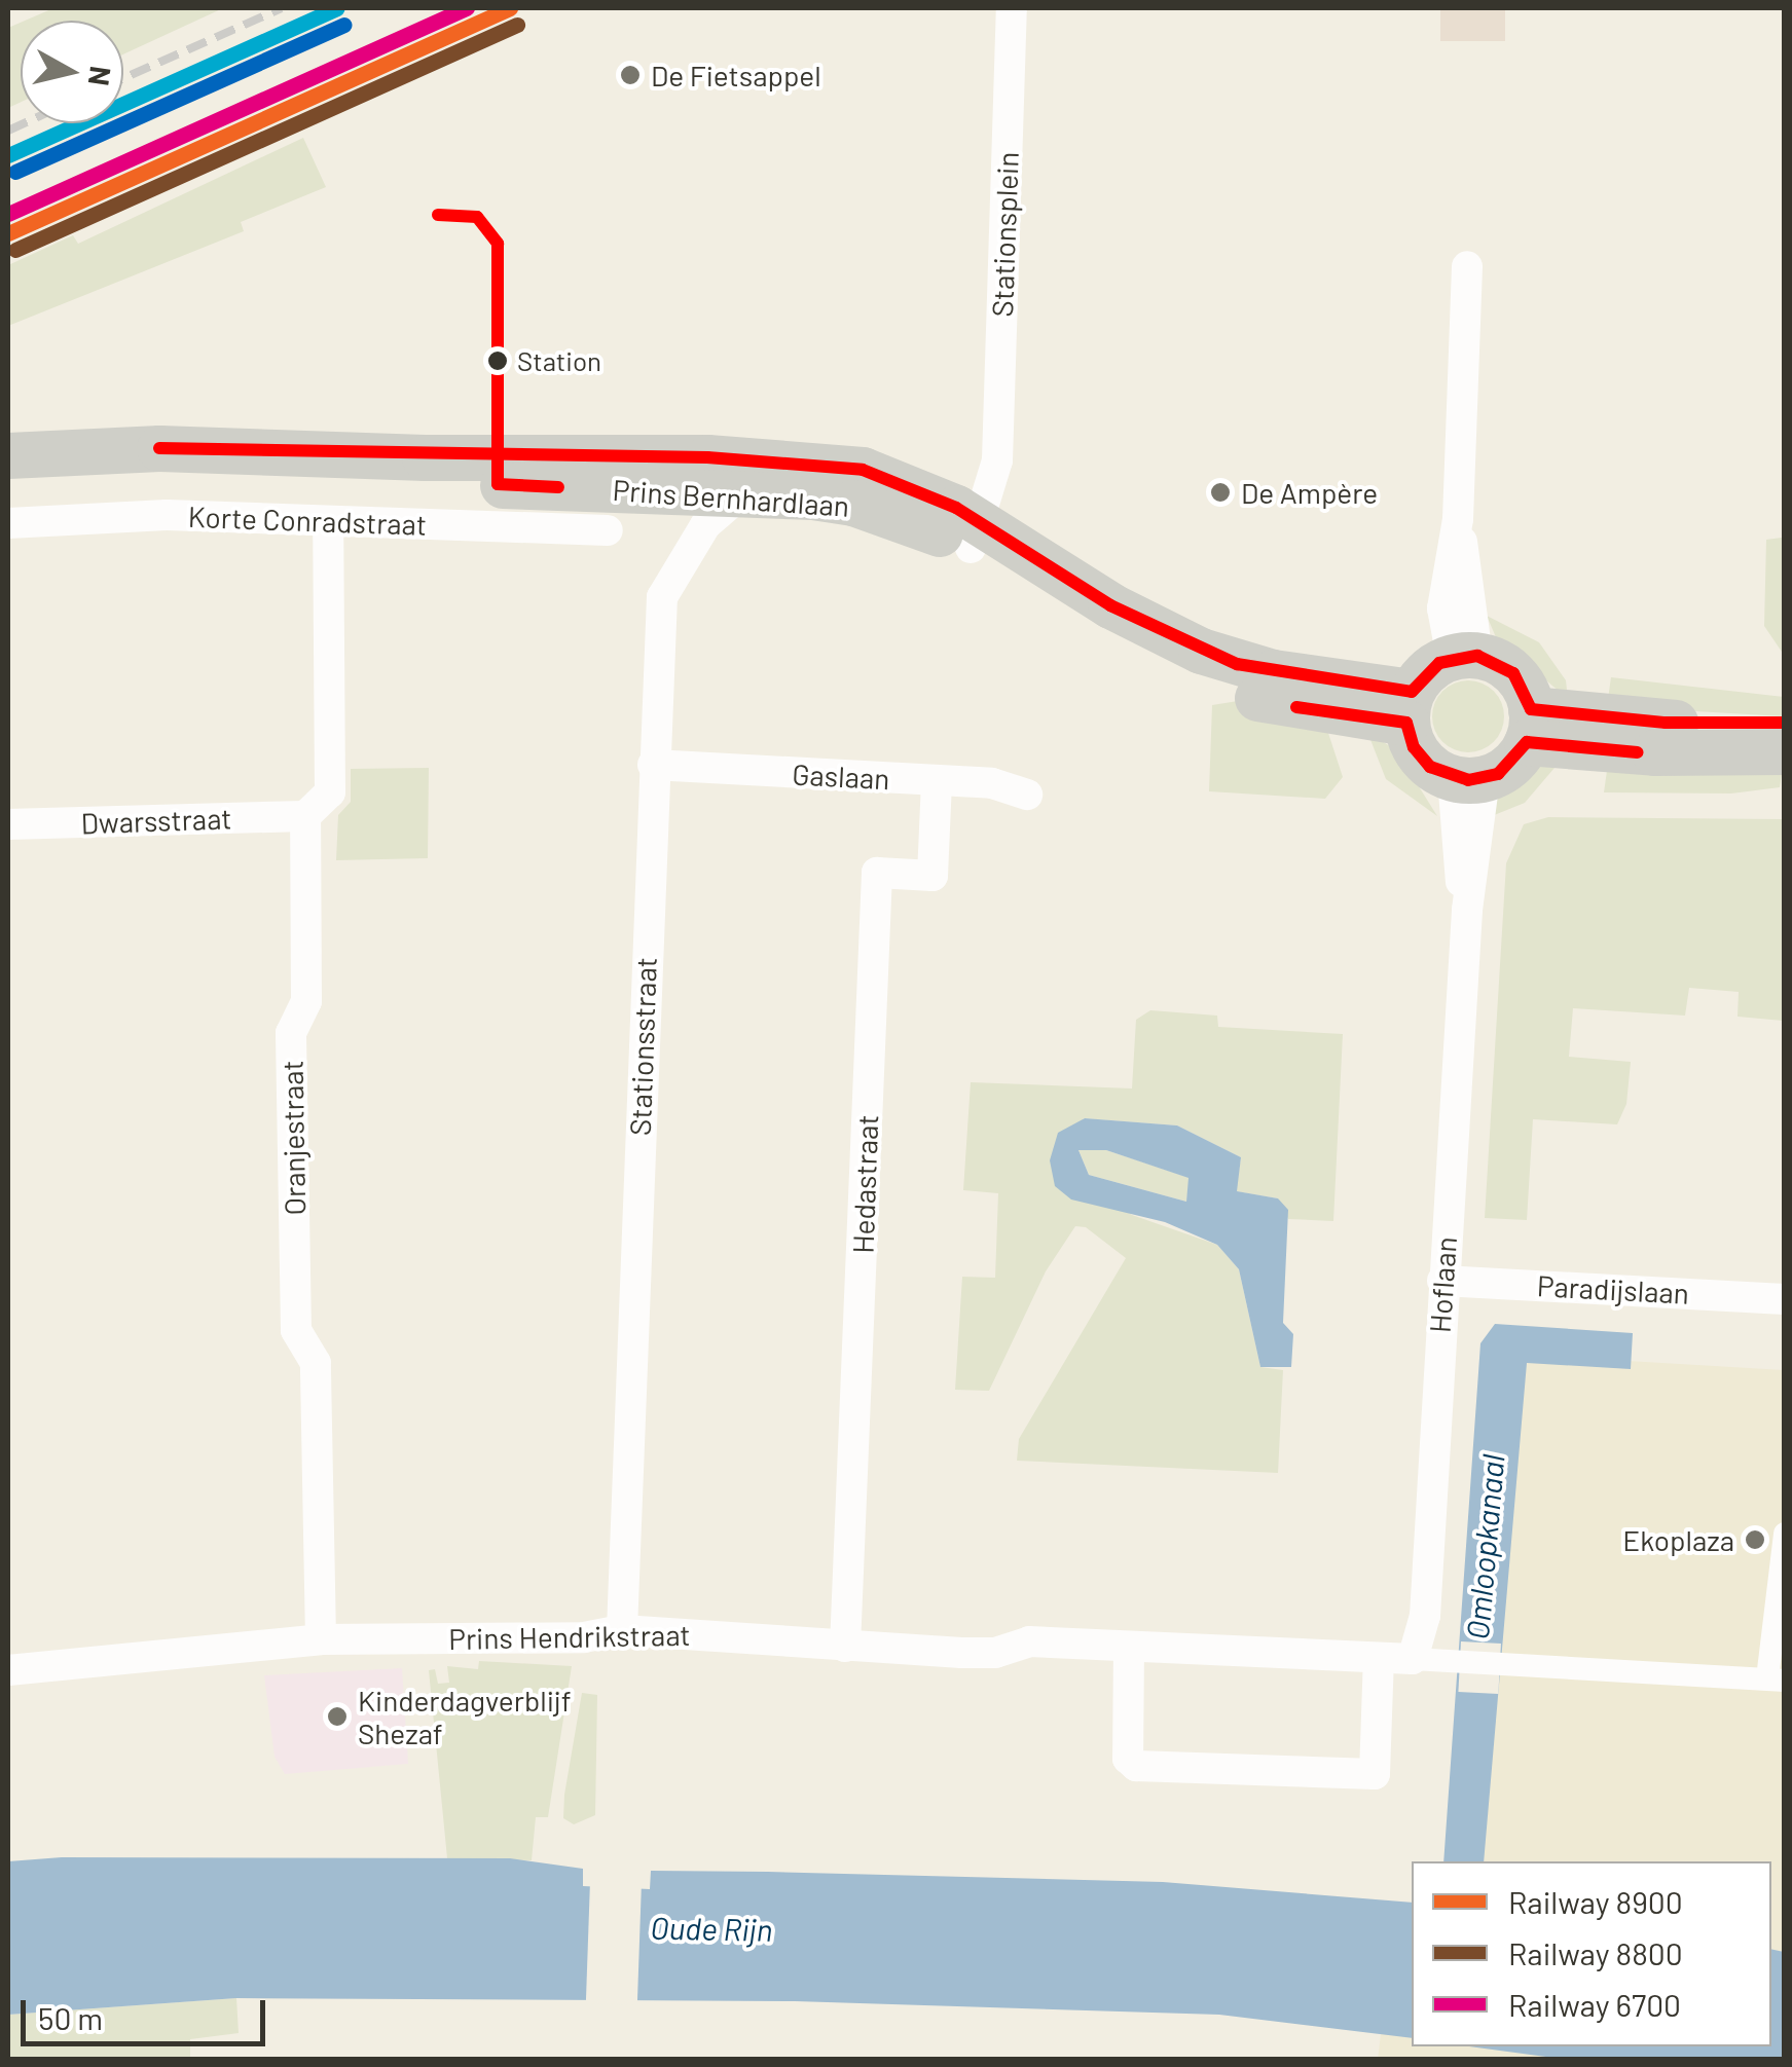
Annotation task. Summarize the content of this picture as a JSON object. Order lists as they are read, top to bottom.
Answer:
{
  "streets": {
    "main road": ["Prins Bernhardlaan"],
    "street": [
      "Stationsplein",
      "Korte Conradstraat",
      "Gaslaan",
      "Dwarsstraat",
      "Stationsstraat",
      "Oranjestraat",
      "Hedastraat",
      "Hoflaan",
      "Paradijslaan",
      "Prins Hendrikstraat"
    ]
  },
  "crossings": [
    ["Stationsplein", "Prins Bernhardlaan"],
    ["Prins Bernhardlaan", "Stationsstraat"],
    ["Prins Bernhardlaan", "Hoflaan"],
    ["Gaslaan", "Stationsstraat"],
    ["Gaslaan", "Hedastraat"],
    ["Dwarsstraat", "Oranjestraat"],
    ["Stationsstraat", "Prins Hendrikstraat"],
    ["Oranjestraat", "Prins Hendrikstraat"],
    ["Hedastraat", "Prins Hendrikstraat"],
    ["Hoflaan", "Paradijslaan"],
    ["Hoflaan", "Prins Hendrikstraat"]
  ],
  "water": ["Omloopkanaal", "Oude Rijn"],
  "places": [
    "De Fietsappel",
    "Station",
    "De Ampère",
    "Ekoplaza",
    "Kinderdagverblijf Shezaf"
  ],
  "lines": ["rail line 8900", "rail line 6700", "rail line 8800"],
  "legend": ["Railway 8900", "Railway 8800", "Railway 6700"],
  "scale_bar": "50 m",
  "north": "right"
}
